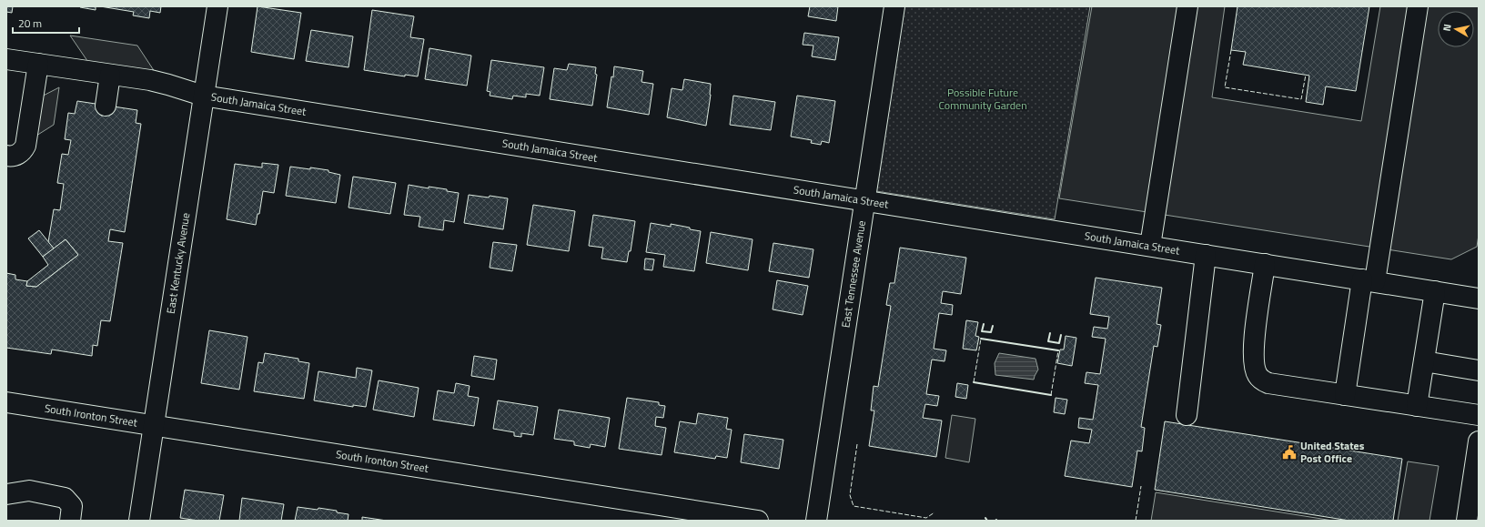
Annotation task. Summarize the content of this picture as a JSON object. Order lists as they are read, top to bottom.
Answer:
{
  "streets": {
    "street": [
      "South Jamaica Street",
      "East Kentucky Avenue",
      "East Tennessee Avenue",
      "South Ironton Street"
    ]
  },
  "crossings": [
    ["South Jamaica Street", "East Kentucky Avenue"],
    ["South Jamaica Street", "East Tennessee Avenue"],
    ["East Kentucky Avenue", "South Ironton Street"]
  ],
  "parks": ["Possible Future Community Garden"],
  "places": {
    "public building": ["United States Post Office"]
  },
  "scale_bar": "20 m",
  "north": "left"
}
